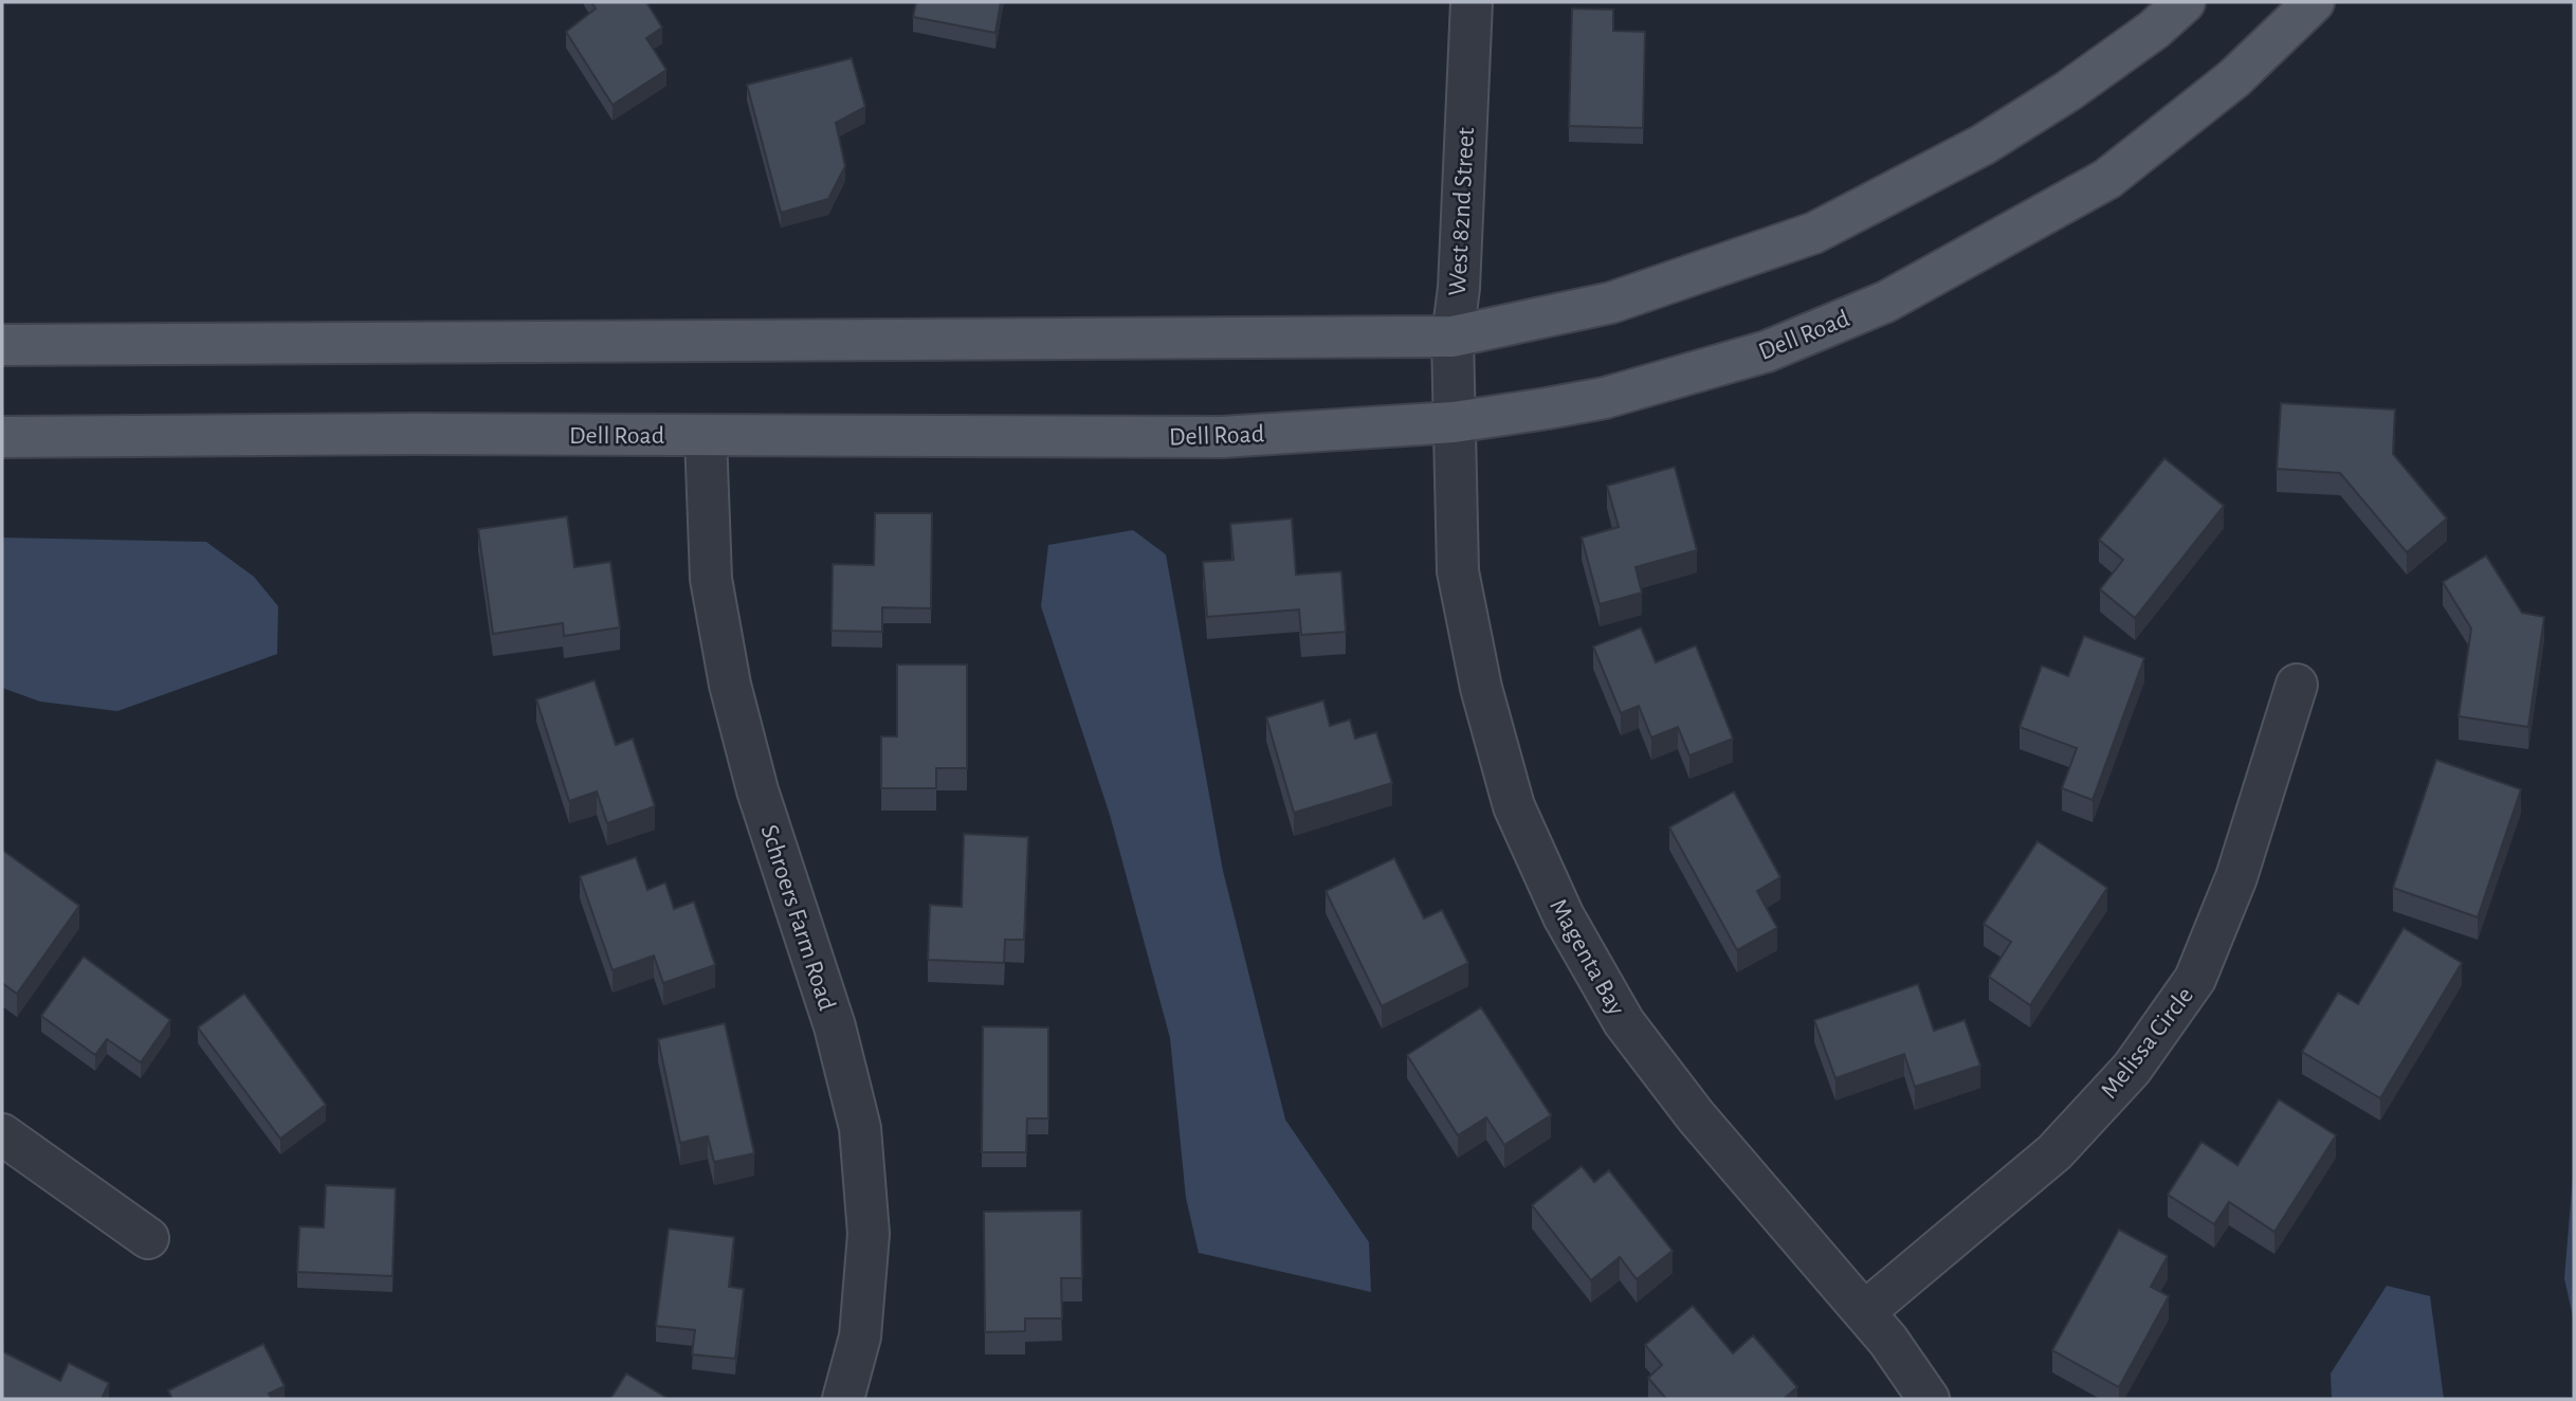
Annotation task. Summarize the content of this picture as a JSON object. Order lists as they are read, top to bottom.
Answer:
{
  "streets": {
    "main road": ["Dell Road"],
    "street": [
      "West 82nd Street",
      "Schroers Farm Road",
      "Magenta Bay",
      "Melissa Circle"
    ]
  },
  "crossings": [
    ["West 82nd Street", "Dell Road"],
    ["West 82nd Street", "Magenta Bay"],
    ["Dell Road", "Schroers Farm Road"],
    ["Dell Road", "Magenta Bay"],
    ["Magenta Bay", "Melissa Circle"]
  ]
}
